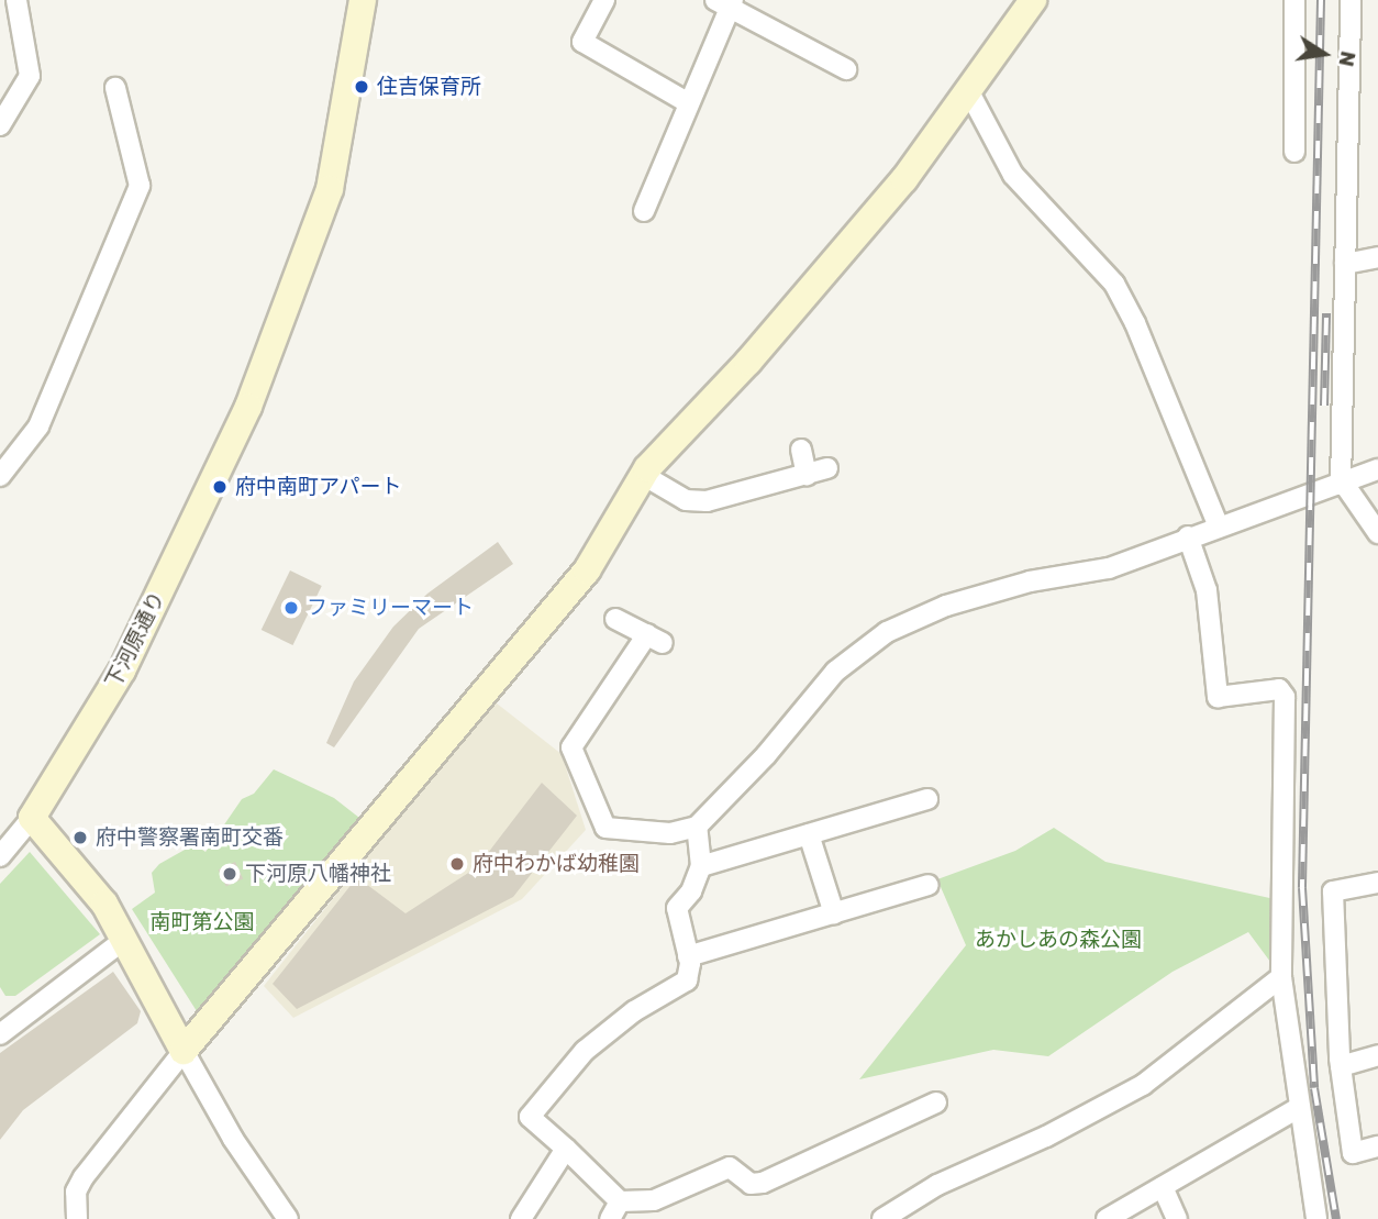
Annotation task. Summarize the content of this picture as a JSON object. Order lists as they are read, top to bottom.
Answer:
{
  "streets": {
    "street": ["下河原通り"]
  },
  "parks": ["南町第公園", "あかしあの森公園"],
  "places": [
    "住吉保育所",
    "府中南町アパート",
    "ファミリーマート",
    "府中警察署南町交番",
    "府中わかば幼稚園",
    "下河原八幡神社"
  ],
  "north": "right"
}
